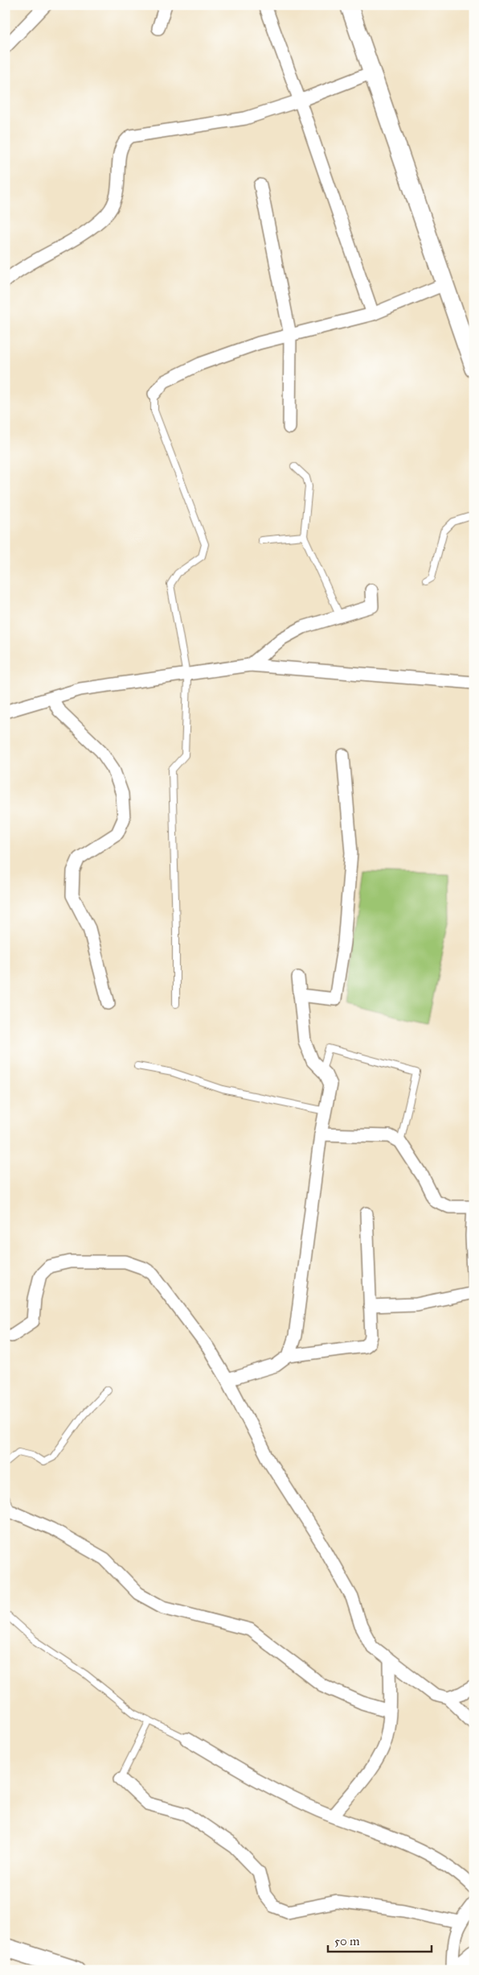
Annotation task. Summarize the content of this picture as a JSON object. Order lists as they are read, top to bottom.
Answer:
{
  "scale_bar": "50 m"
}
